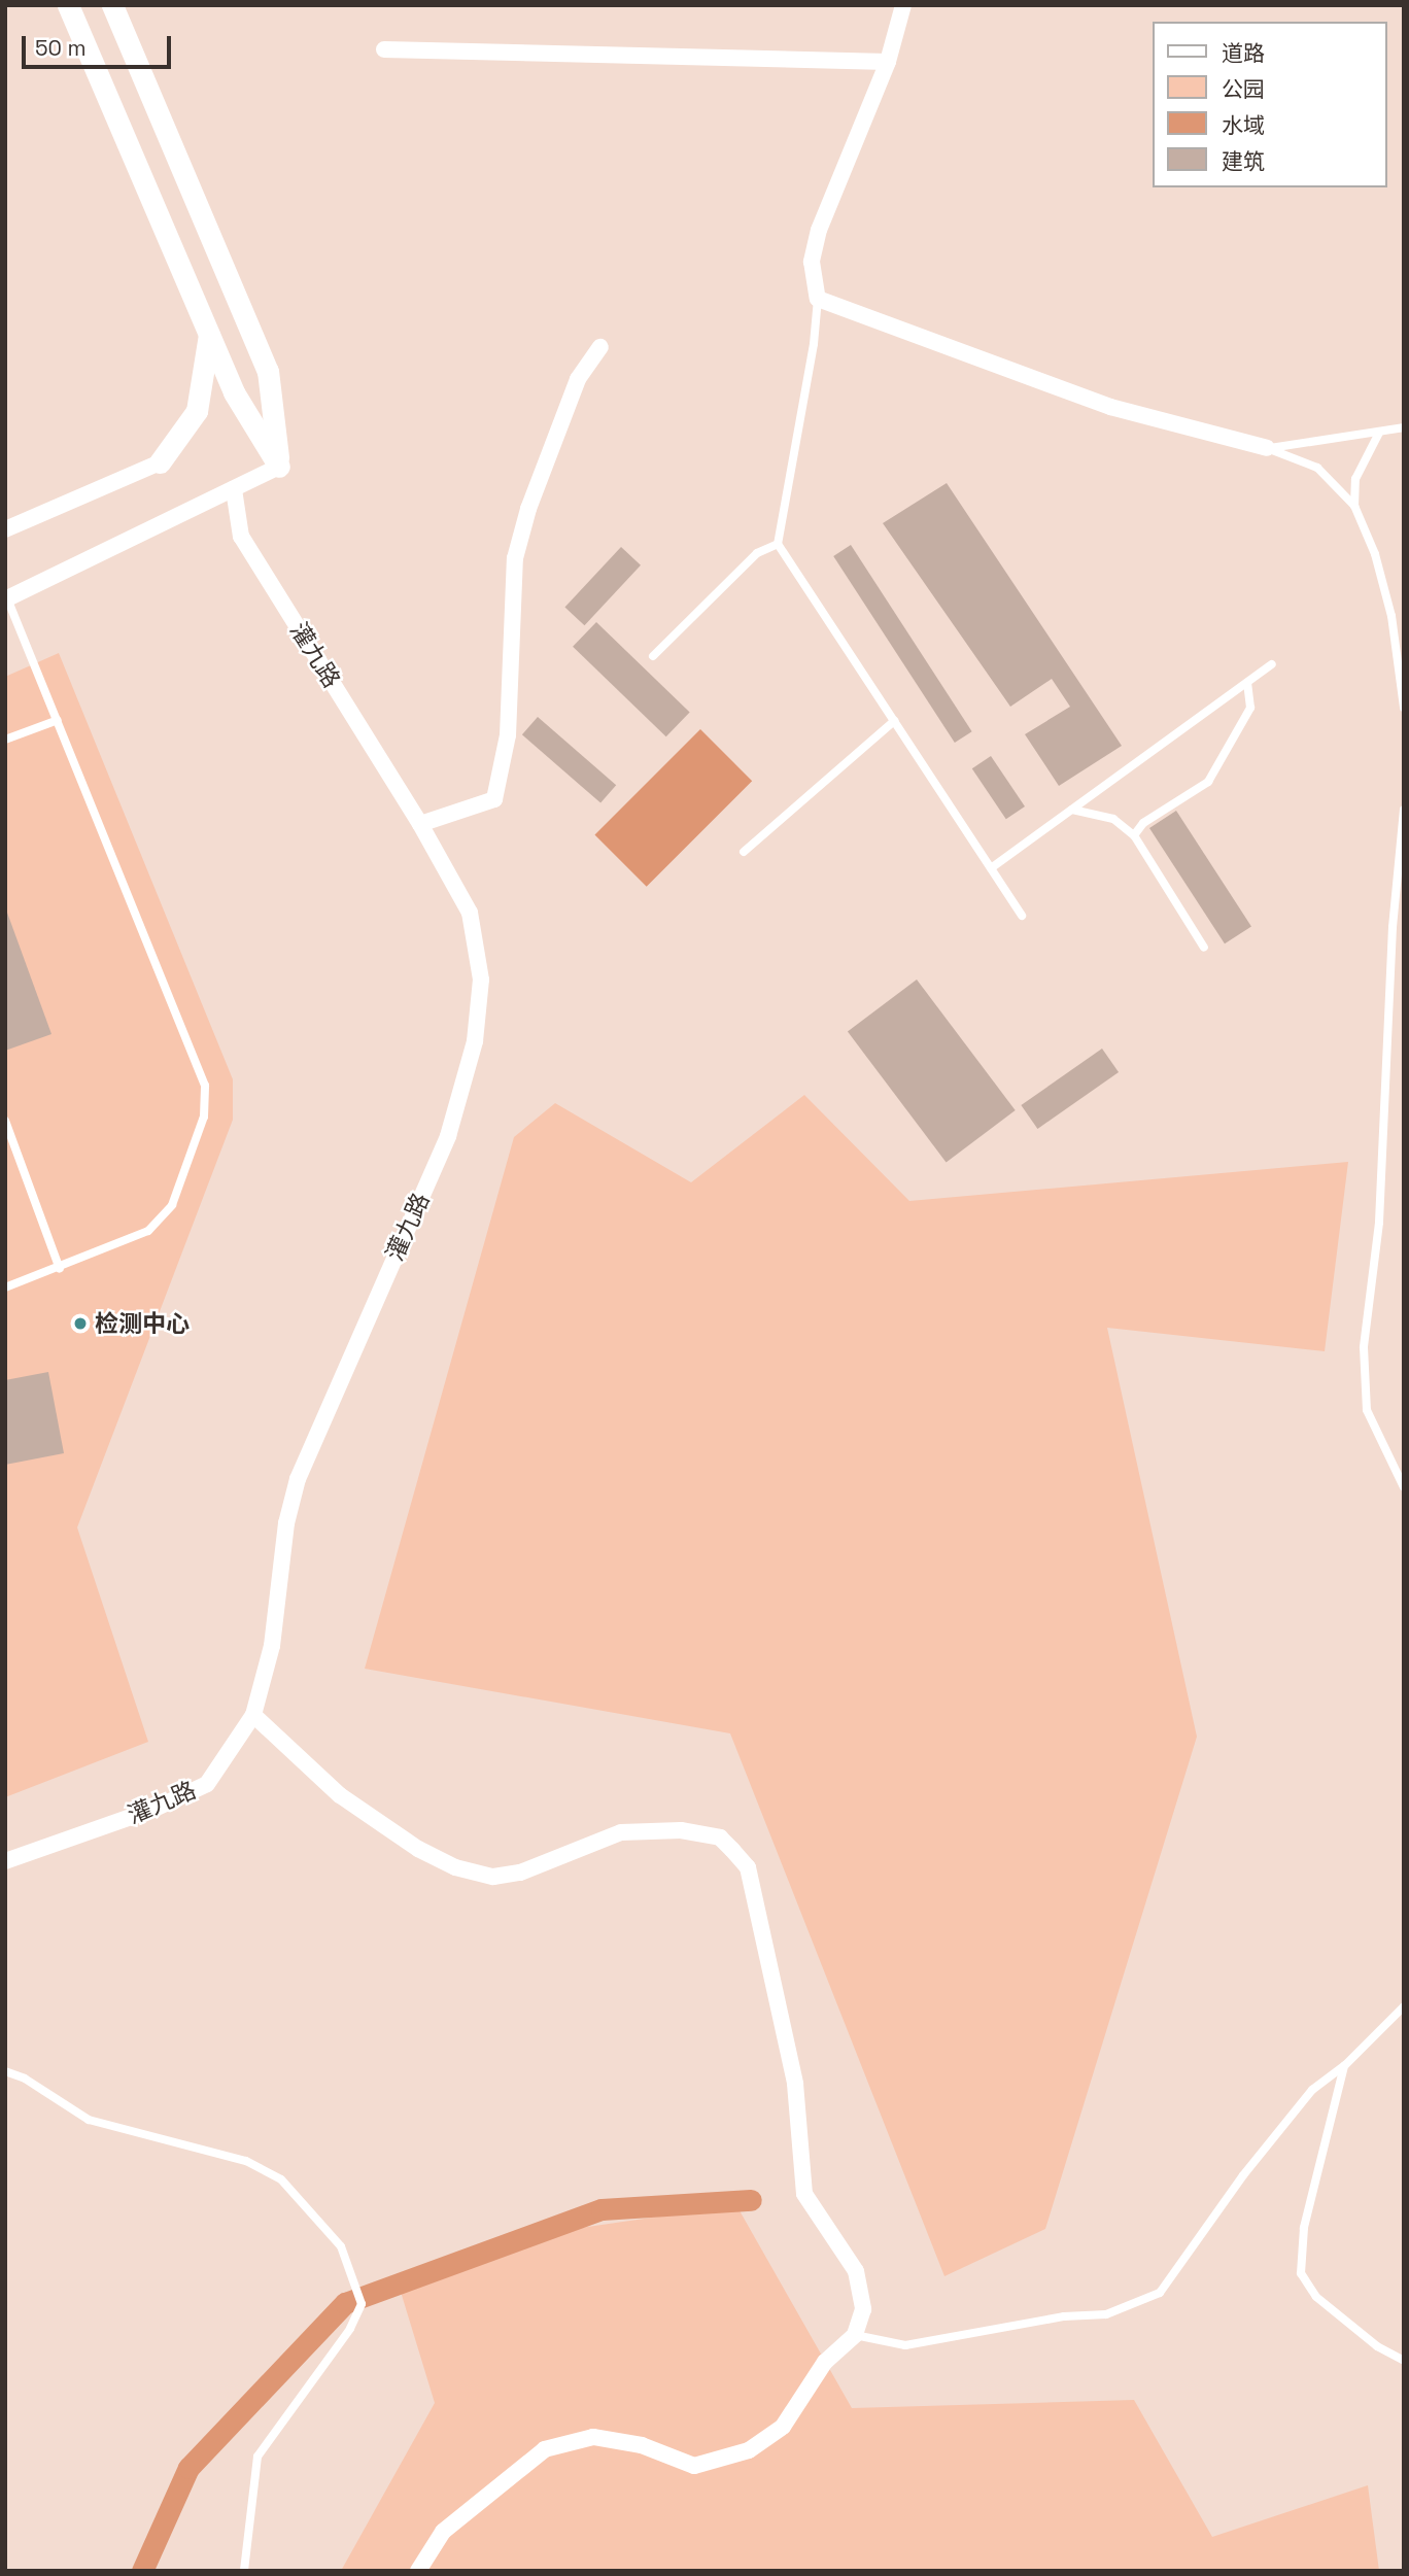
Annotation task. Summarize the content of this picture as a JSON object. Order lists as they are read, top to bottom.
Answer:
{
  "streets": {
    "street": ["灌九路"]
  },
  "places": ["检测中心"],
  "legend": [
    "道路",
    "公园",
    "水域",
    "建筑"
  ],
  "scale_bar": "50 m"
}
